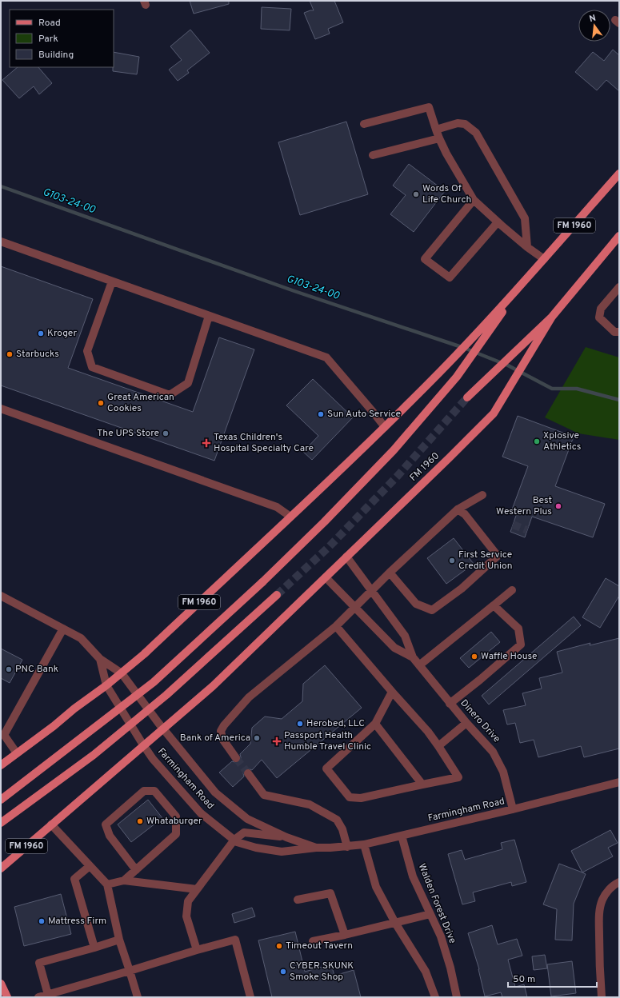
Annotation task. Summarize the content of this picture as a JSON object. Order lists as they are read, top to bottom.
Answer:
{
  "streets": {
    "main road": ["FM 1960"],
    "street": ["Dinero Drive", "Farmingham Road", "Walden Forest Drive"]
  },
  "crossings": [
    ["FM 1960", "Dinero Drive"],
    ["FM 1960", "Farmingham Road"],
    ["Dinero Drive", "Farmingham Road"],
    ["Farmingham Road", "Walden Forest Drive"]
  ],
  "water": ["G103-24-00"],
  "places": {
    "other": [
      "Words Of Life Church",
      "Kroger",
      "Starbucks",
      "Great American Cookies",
      "Sun Auto Service",
      "The UPS Store",
      "Xplosive Athletics",
      "Best Western Plus",
      "First Service Credit Union",
      "Waffle House",
      "PNC Bank",
      "Herobed, LLC",
      "Bank of America",
      "Whataburger",
      "Mattress Firm",
      "Timeout Tavern",
      "CYBER SKUNK Smoke Shop"
    ],
    "health": ["Texas Children's Hospital Specialty Care", "Passport Health Humble Travel Clinic"]
  },
  "legend": ["Road", "Park", "Building"],
  "scale_bar": "50 m",
  "north": "top"
}
